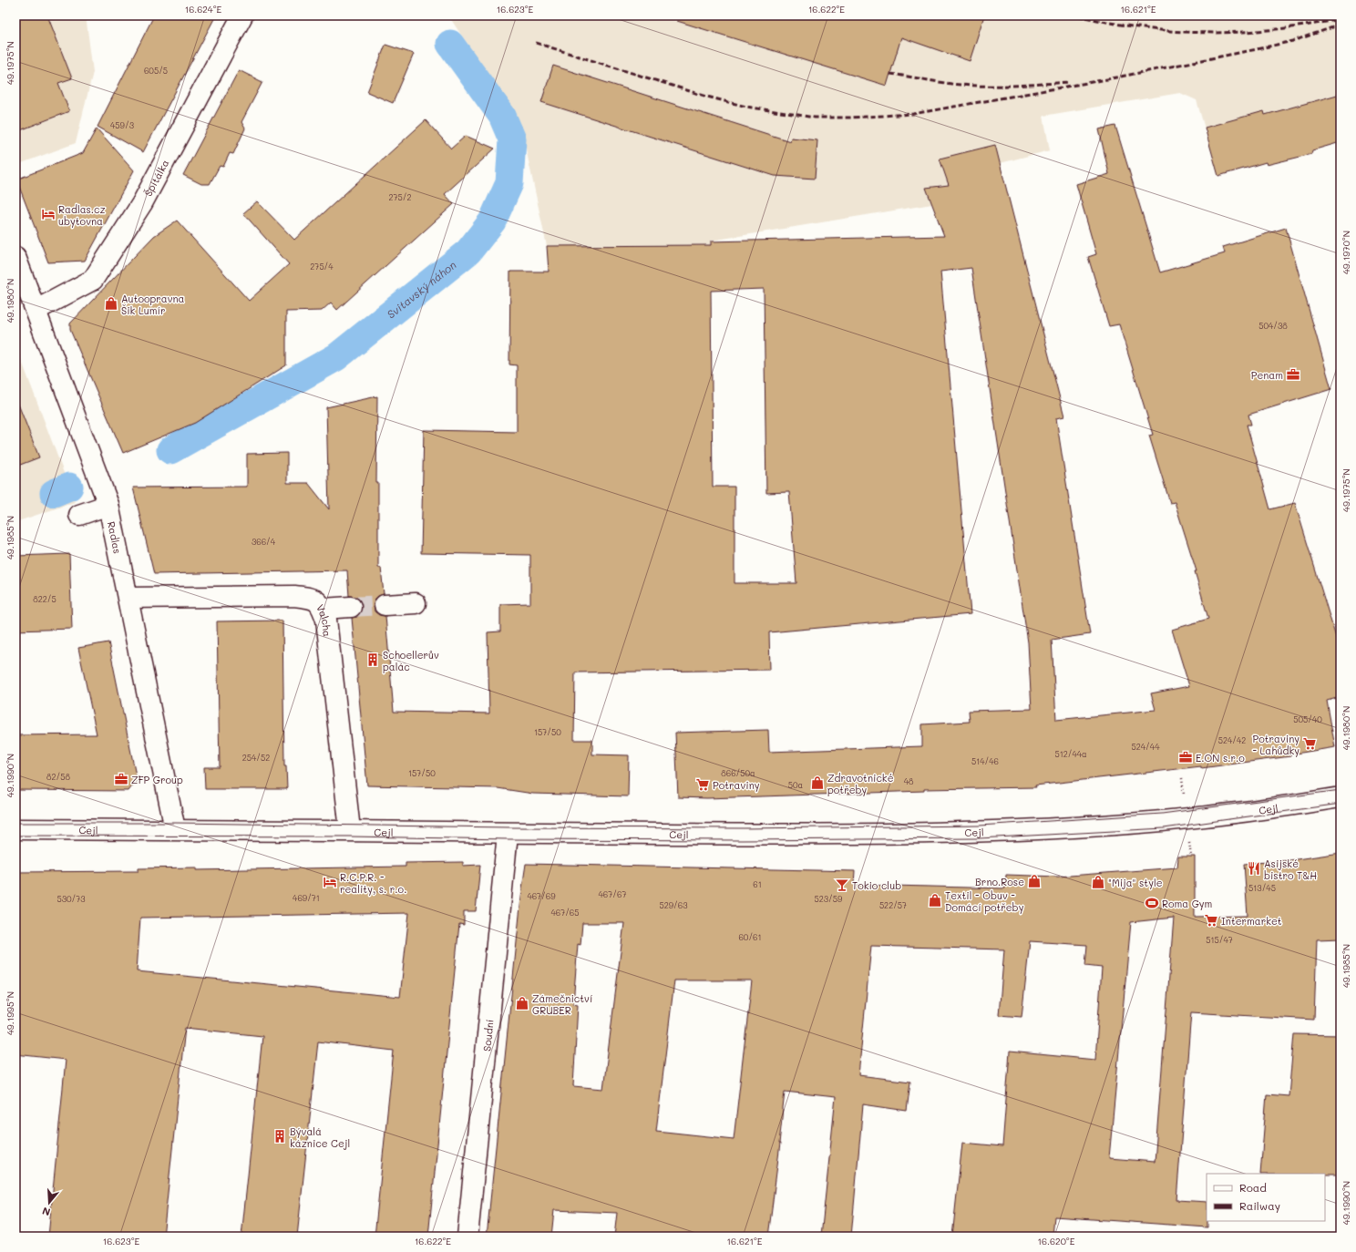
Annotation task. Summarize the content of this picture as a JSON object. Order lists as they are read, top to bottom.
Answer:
{
  "streets": {
    "street": [
      "Špitálka",
      "Radlas",
      "Valcha",
      "Cejl",
      "Soudní"
    ]
  },
  "crossings": [
    ["Špitálka", "Radlas"],
    ["Radlas", "Valcha"],
    ["Radlas", "Cejl"],
    ["Valcha", "Cejl"],
    ["Cejl", "Soudní"]
  ],
  "water": ["Svitavský náhon"],
  "places": {
    "hotel": ["Radlas.cz ubytovna", "R.C.P.R. - reality, s. r.o."],
    "shop": [
      "Autoopravna Šik Lumír",
      "Zdravotnické potřeby",
      "Brno.Rose",
      "\"Mija\" style",
      "Textil - Obuv - Domácí potřeby",
      "Zámečnictví GRUBER"
    ],
    "office": ["Penam", "E.ON s.r.o", "ZFP Group"],
    "building": ["Schoellerův palác", "Bývalá káznice Cejl"],
    "supermarket": ["Potraviny - Lahůdky", "Potraviny", "Intermarket"],
    "restaurant": ["Asijské bistro T&H"],
    "bar": ["Tokio club"],
    "sports": ["Roma Gym"]
  },
  "house_numbers": [
    "605/5",
    "459/3",
    "275/2",
    "275/4",
    "504/38",
    "366/4",
    "822/5",
    "505/40",
    "157/50",
    "524/42",
    "524/44",
    "512/44a",
    "254/52",
    "514/46",
    "157/50",
    "866/50a",
    "82/58",
    "48",
    "50a",
    "61",
    "513/45",
    "467/67",
    "467/69",
    "469/71",
    "530/73",
    "523/59",
    "529/63",
    "522/57",
    "467/65",
    "60/61",
    "515/47"
  ],
  "legend": ["Road", "Railway"],
  "north": "bottom",
  "coordinates": [
    "16.624°E",
    "16.623°E",
    "16.622°E",
    "16.621°E",
    "49.1975°N",
    "49.1970°N",
    "49.1980°N",
    "49.1985°N",
    "49.1990°N",
    "49.1995°N",
    "16.620°E"
  ]
}
